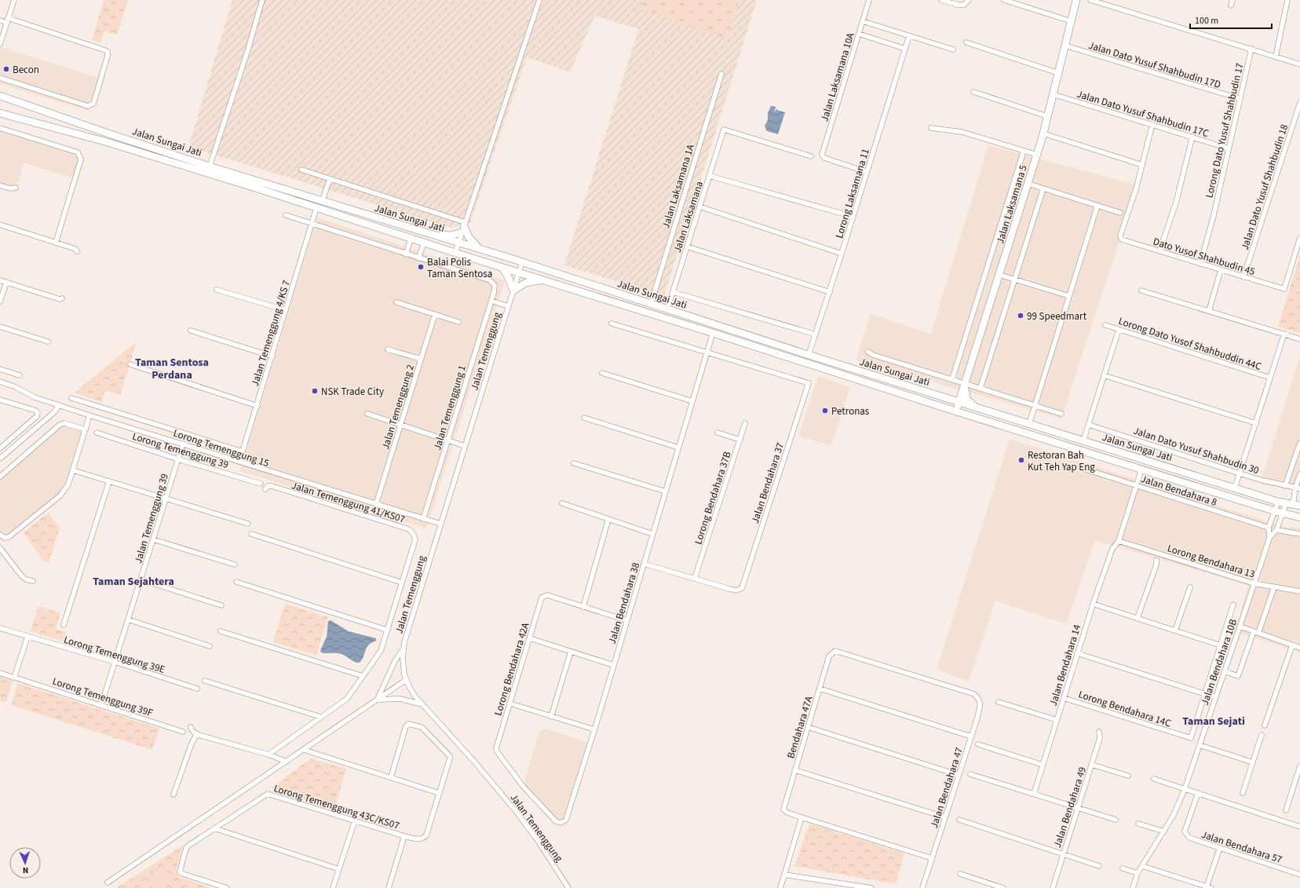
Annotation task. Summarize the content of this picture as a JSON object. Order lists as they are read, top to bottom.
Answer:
{
  "streets": {
    "main road": ["Jalan Sungai Jati", "Jalan Laksamana 5"],
    "street": [
      "Jalan Dato Yusuf Shahbudin 17D",
      "Jalan Laksamana 10A",
      "Jalan Dato Yusuf Shahbudin 17C",
      "Lorong Dato Yusuf Shahbudin 17",
      "Jalan Laksamana 1A",
      "Jalan Dato Yusuf Shahbudin 18",
      "Lorong Laksamana 11",
      "Jalan Laksamana",
      "Dato Yusof Shahbudin 45",
      "Jalan Temenggung 4/KS 7",
      "Lorong Dato Yusof Shahbuddin 44C",
      "Jalan Temenggung",
      "Jalan Temenggung 2",
      "Jalan Temenggung 1",
      "Lorong Temenggung 15",
      "Lorong Temenggung 39",
      "Jalan Dato Yusuf Shahbudin 30",
      "Jalan Bendahara 37",
      "Jalan Bendahara 8",
      "Lorong Bendahara 37B",
      "Jalan Temenggung 41/KS07",
      "Jalan Temenggung 39",
      "Lorong Bendahara 13",
      "Jalan Bendahara 38",
      "Lorong Temenggung 39E",
      "Jalan Bendahara 10B",
      "Jalan Bendahara 14",
      "Lorong Bendahara 42A",
      "Lorong Temenggung 39F",
      "Lorong Bendahara 14C",
      "Bendahara 47A",
      "Jalan Bendahara 47",
      "Lorong Temenggung 43C/KS07",
      "Jalan Bendahara 49",
      "Jalan Bendahara 57"
    ]
  },
  "crossings": [
    ["Jalan Dato Yusuf Shahbudin 17D", "Lorong Dato Yusuf Shahbudin 17"],
    ["Jalan Dato Yusuf Shahbudin 17D", "Jalan Laksamana 5"],
    ["Jalan Laksamana 10A", "Lorong Laksamana 11"],
    ["Jalan Dato Yusuf Shahbudin 17C", "Lorong Dato Yusuf Shahbudin 17"],
    ["Jalan Dato Yusuf Shahbudin 17C", "Jalan Laksamana 5"],
    ["Lorong Dato Yusuf Shahbudin 17", "Dato Yusof Shahbudin 45"],
    ["Jalan Sungai Jati", "Jalan Laksamana 1A"],
    ["Jalan Sungai Jati", "Lorong Laksamana 11"],
    ["Jalan Sungai Jati", "Jalan Laksamana 5"],
    ["Jalan Sungai Jati", "Jalan Laksamana"],
    ["Jalan Sungai Jati", "Jalan Temenggung 4/KS 7"],
    ["Jalan Sungai Jati", "Jalan Temenggung"],
    ["Jalan Sungai Jati", "Jalan Bendahara 38"],
    ["Jalan Sungai Jati", "Jalan Bendahara 10B"],
    ["Jalan Sungai Jati", "Jalan Bendahara 14"],
    ["Jalan Dato Yusuf Shahbudin 18", "Dato Yusof Shahbudin 45"],
    ["Jalan Temenggung 4/KS 7", "Jalan Temenggung 1"],
    ["Jalan Temenggung 4/KS 7", "Lorong Temenggung 15"],
    ["Jalan Temenggung", "Lorong Temenggung 15"],
    ["Jalan Temenggung 2", "Lorong Temenggung 15"],
    ["Jalan Temenggung 1", "Lorong Temenggung 15"],
    ["Lorong Temenggung 15", "Jalan Temenggung 39"],
    ["Lorong Temenggung 39", "Jalan Temenggung 39"],
    ["Jalan Dato Yusuf Shahbudin 30", "Jalan Bendahara 10B"],
    ["Jalan Bendahara 37", "Lorong Bendahara 37B"],
    ["Jalan Bendahara 37", "Jalan Bendahara 38"],
    ["Jalan Bendahara 8", "Jalan Bendahara 10B"],
    ["Jalan Bendahara 8", "Jalan Bendahara 14"],
    ["Jalan Temenggung 39", "Lorong Temenggung 39E"],
    ["Jalan Temenggung 39", "Lorong Temenggung 39F"],
    ["Lorong Bendahara 13", "Jalan Bendahara 10B"],
    ["Lorong Bendahara 13", "Jalan Bendahara 14"],
    ["Jalan Bendahara 38", "Lorong Bendahara 42A"],
    ["Jalan Bendahara 14", "Lorong Bendahara 14C"],
    ["Bendahara 47A", "Jalan Bendahara 47"]
  ],
  "districts": ["Taman Sentosa Perdana", "Taman Sejahtera", "Taman Sejati"],
  "places": [
    "Becon",
    "Balai Polis Taman Sentosa",
    "99 Speedmart",
    "NSK Trade City",
    "Petronas",
    "Restoran Bah Kut Teh Yap Eng"
  ],
  "scale_bar": "100 m",
  "north": "bottom"
}
